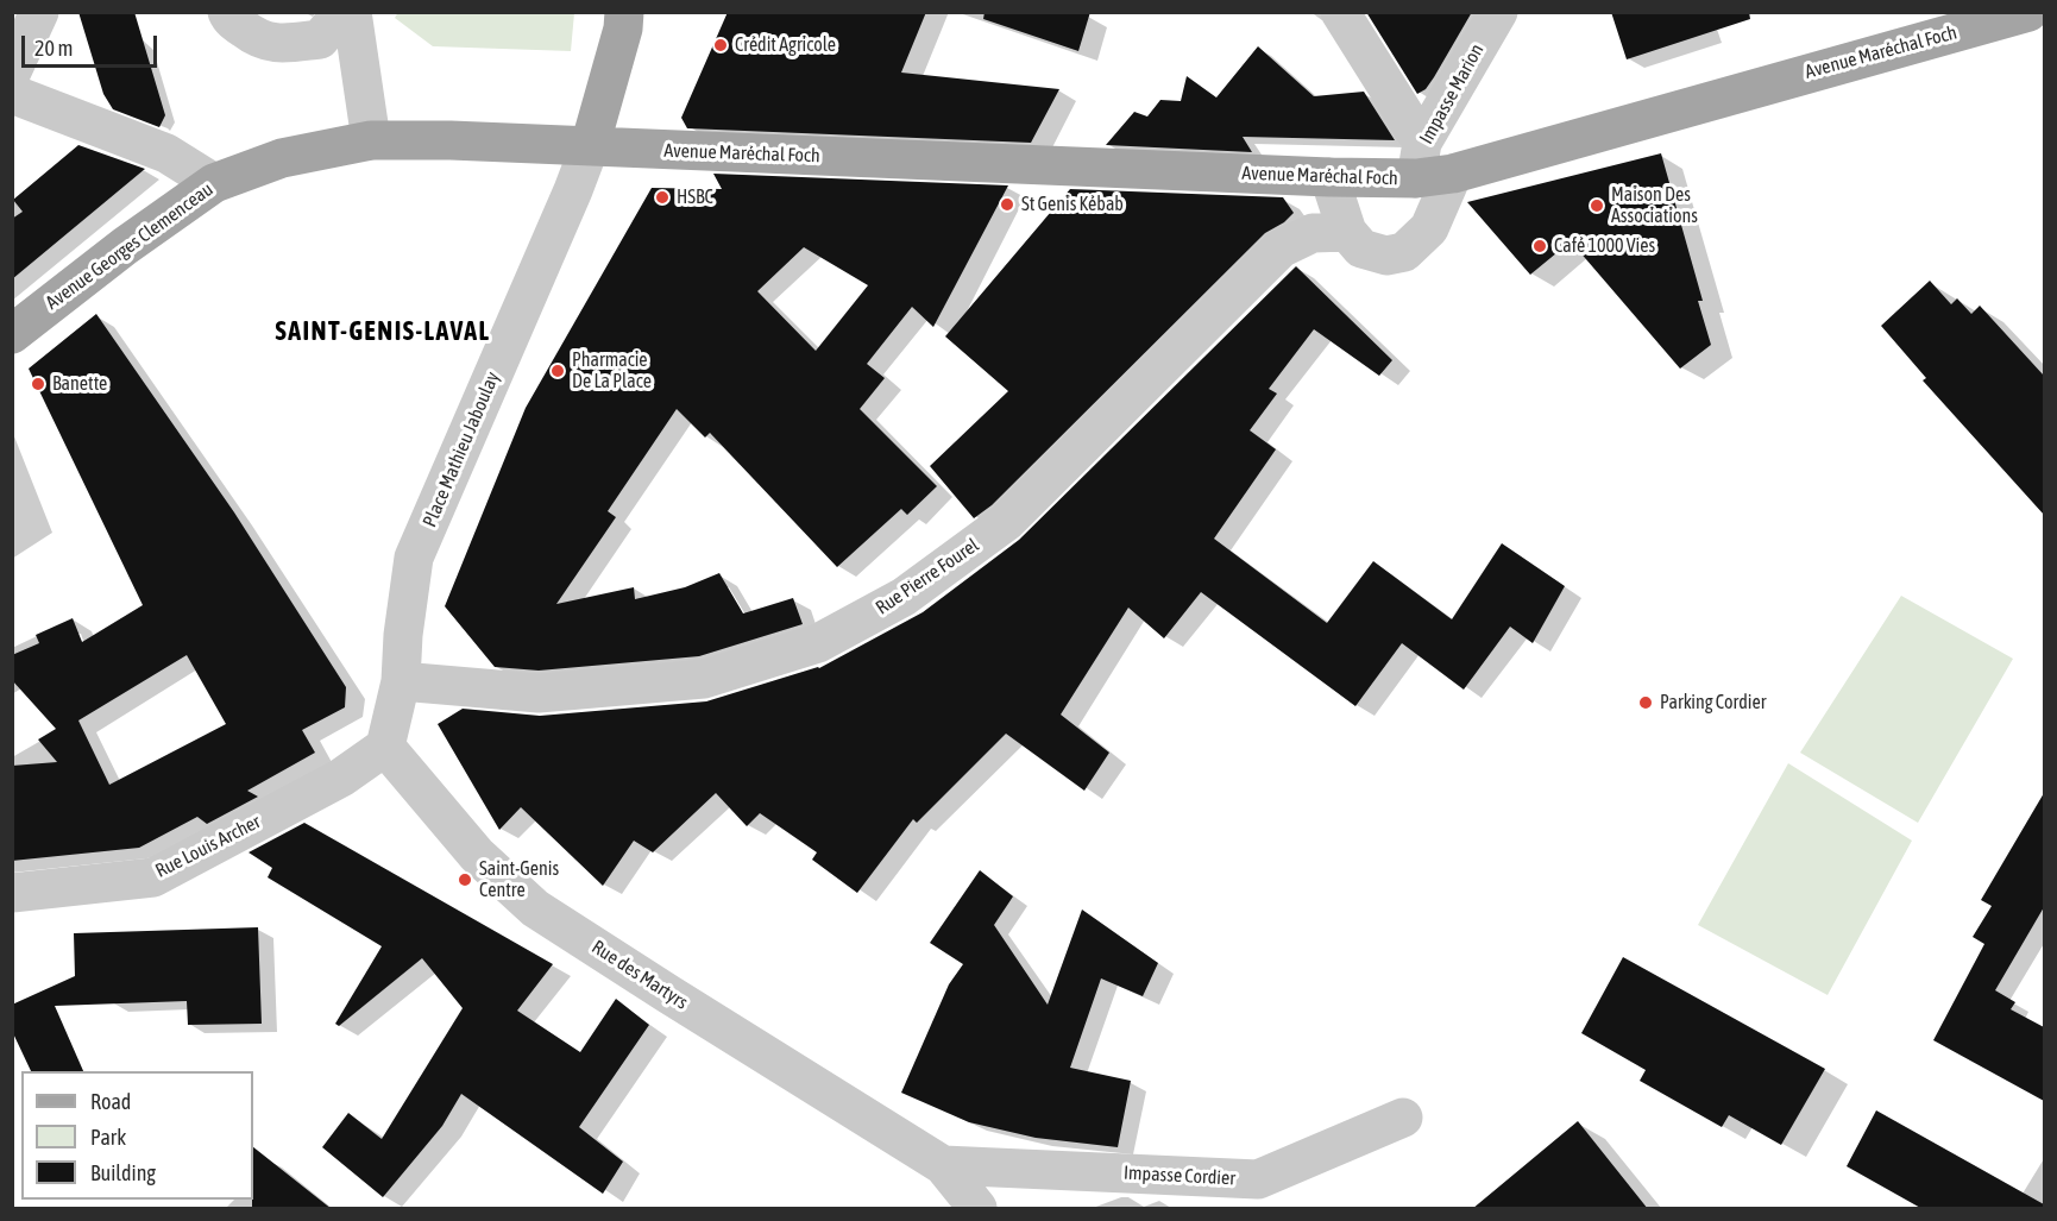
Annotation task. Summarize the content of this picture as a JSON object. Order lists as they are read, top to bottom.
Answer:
{
  "streets": {
    "main road": ["Avenue Maréchal Foch", "Avenue Georges Clemenceau"],
    "street": [
      "Impasse Marion",
      "Place Mathieu Jaboulay",
      "Rue Pierre Fourel",
      "Rue Louis Archer",
      "Rue des Martyrs",
      "Impasse Cordier"
    ]
  },
  "crossings": [
    ["Avenue Maréchal Foch", "Impasse Marion"],
    ["Avenue Maréchal Foch", "Avenue Georges Clemenceau"],
    ["Avenue Maréchal Foch", "Place Mathieu Jaboulay"],
    ["Avenue Georges Clemenceau", "Place Mathieu Jaboulay"],
    ["Place Mathieu Jaboulay", "Rue Pierre Fourel"],
    ["Rue Louis Archer", "Rue des Martyrs"],
    ["Rue des Martyrs", "Impasse Cordier"]
  ],
  "districts": ["SAINT-GENIS-LAVAL"],
  "places": [
    "Crédit Agricole",
    "HSBC",
    "St Genis Kébab",
    "Maison Des Associations",
    "Café 1000 Vies",
    "Pharmacie De La Place",
    "Banette",
    "Parking Cordier",
    "Saint-Genis Centre"
  ],
  "legend": ["Road", "Park", "Building"],
  "scale_bar": "20 m"
}
